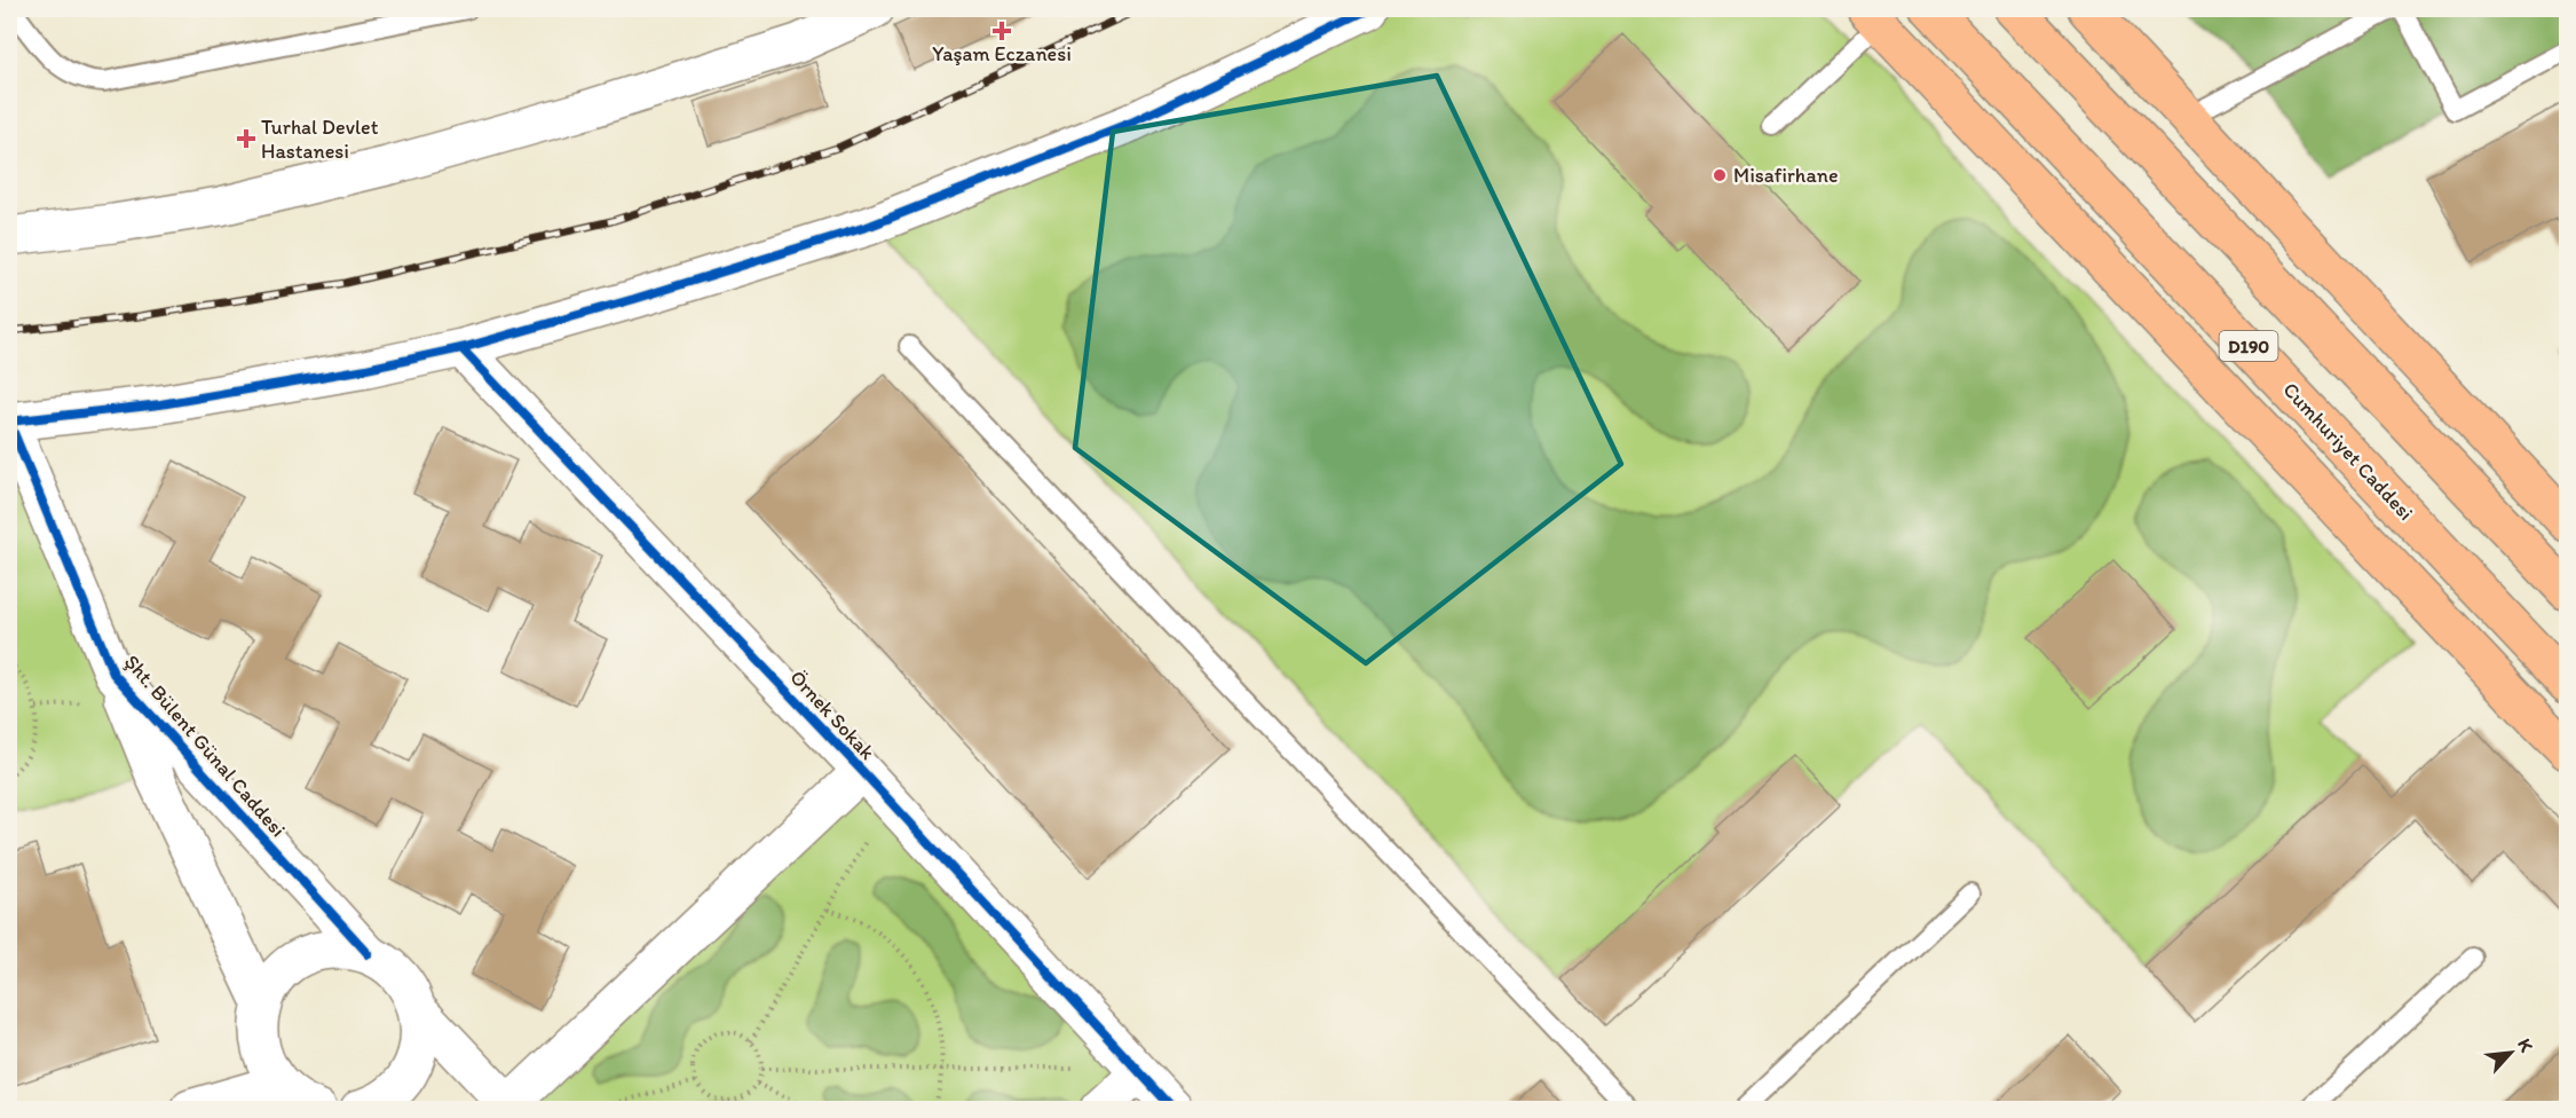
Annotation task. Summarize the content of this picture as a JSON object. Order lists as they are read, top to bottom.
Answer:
{
  "streets": {
    "highway": ["D190", "Cumhuriyet Caddesi"],
    "street": ["Örnek Sokak", "Şht. Bülent Günal Caddesi"]
  },
  "places": {
    "health": ["Yaşam Eczanesi", "Turhal Devlet Hastanesi"],
    "other": ["Misafirhane"]
  },
  "north": "top right"
}
